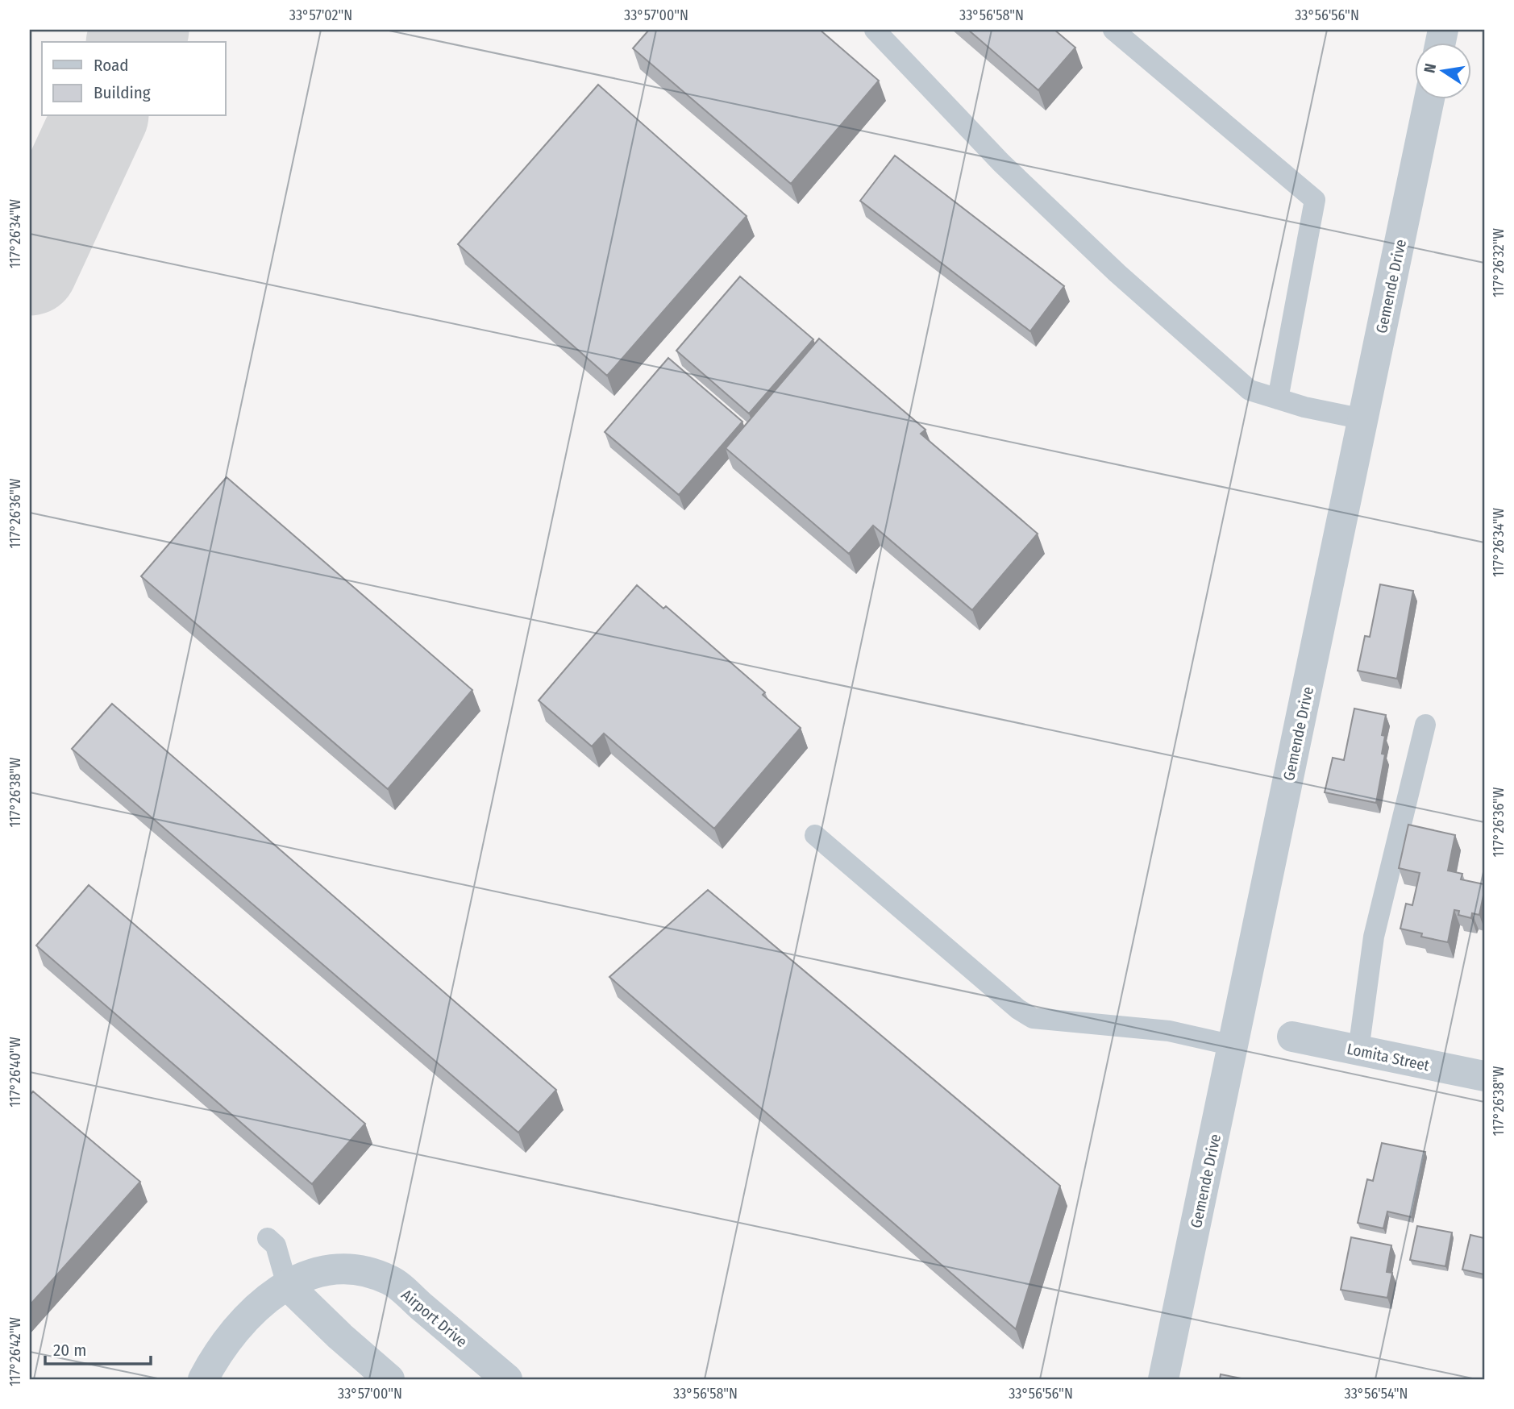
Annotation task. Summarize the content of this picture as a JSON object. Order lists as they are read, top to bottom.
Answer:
{
  "streets": {
    "street": ["Gemende Drive", "Lomita Street", "Airport Drive"]
  },
  "legend": ["Road", "Building"],
  "scale_bar": "20 m",
  "north": "left",
  "coordinates": [
    "33°57'02\"N",
    "33°57'00\"N",
    "33°56'58\"N",
    "33°56'56\"N",
    "117°26'34\"W",
    "117°26'32\"W",
    "117°26'36\"W",
    "117°26'38\"W",
    "117°26'40\"W",
    "117°26'42\"W",
    "33°56'54\"N"
  ]
}
